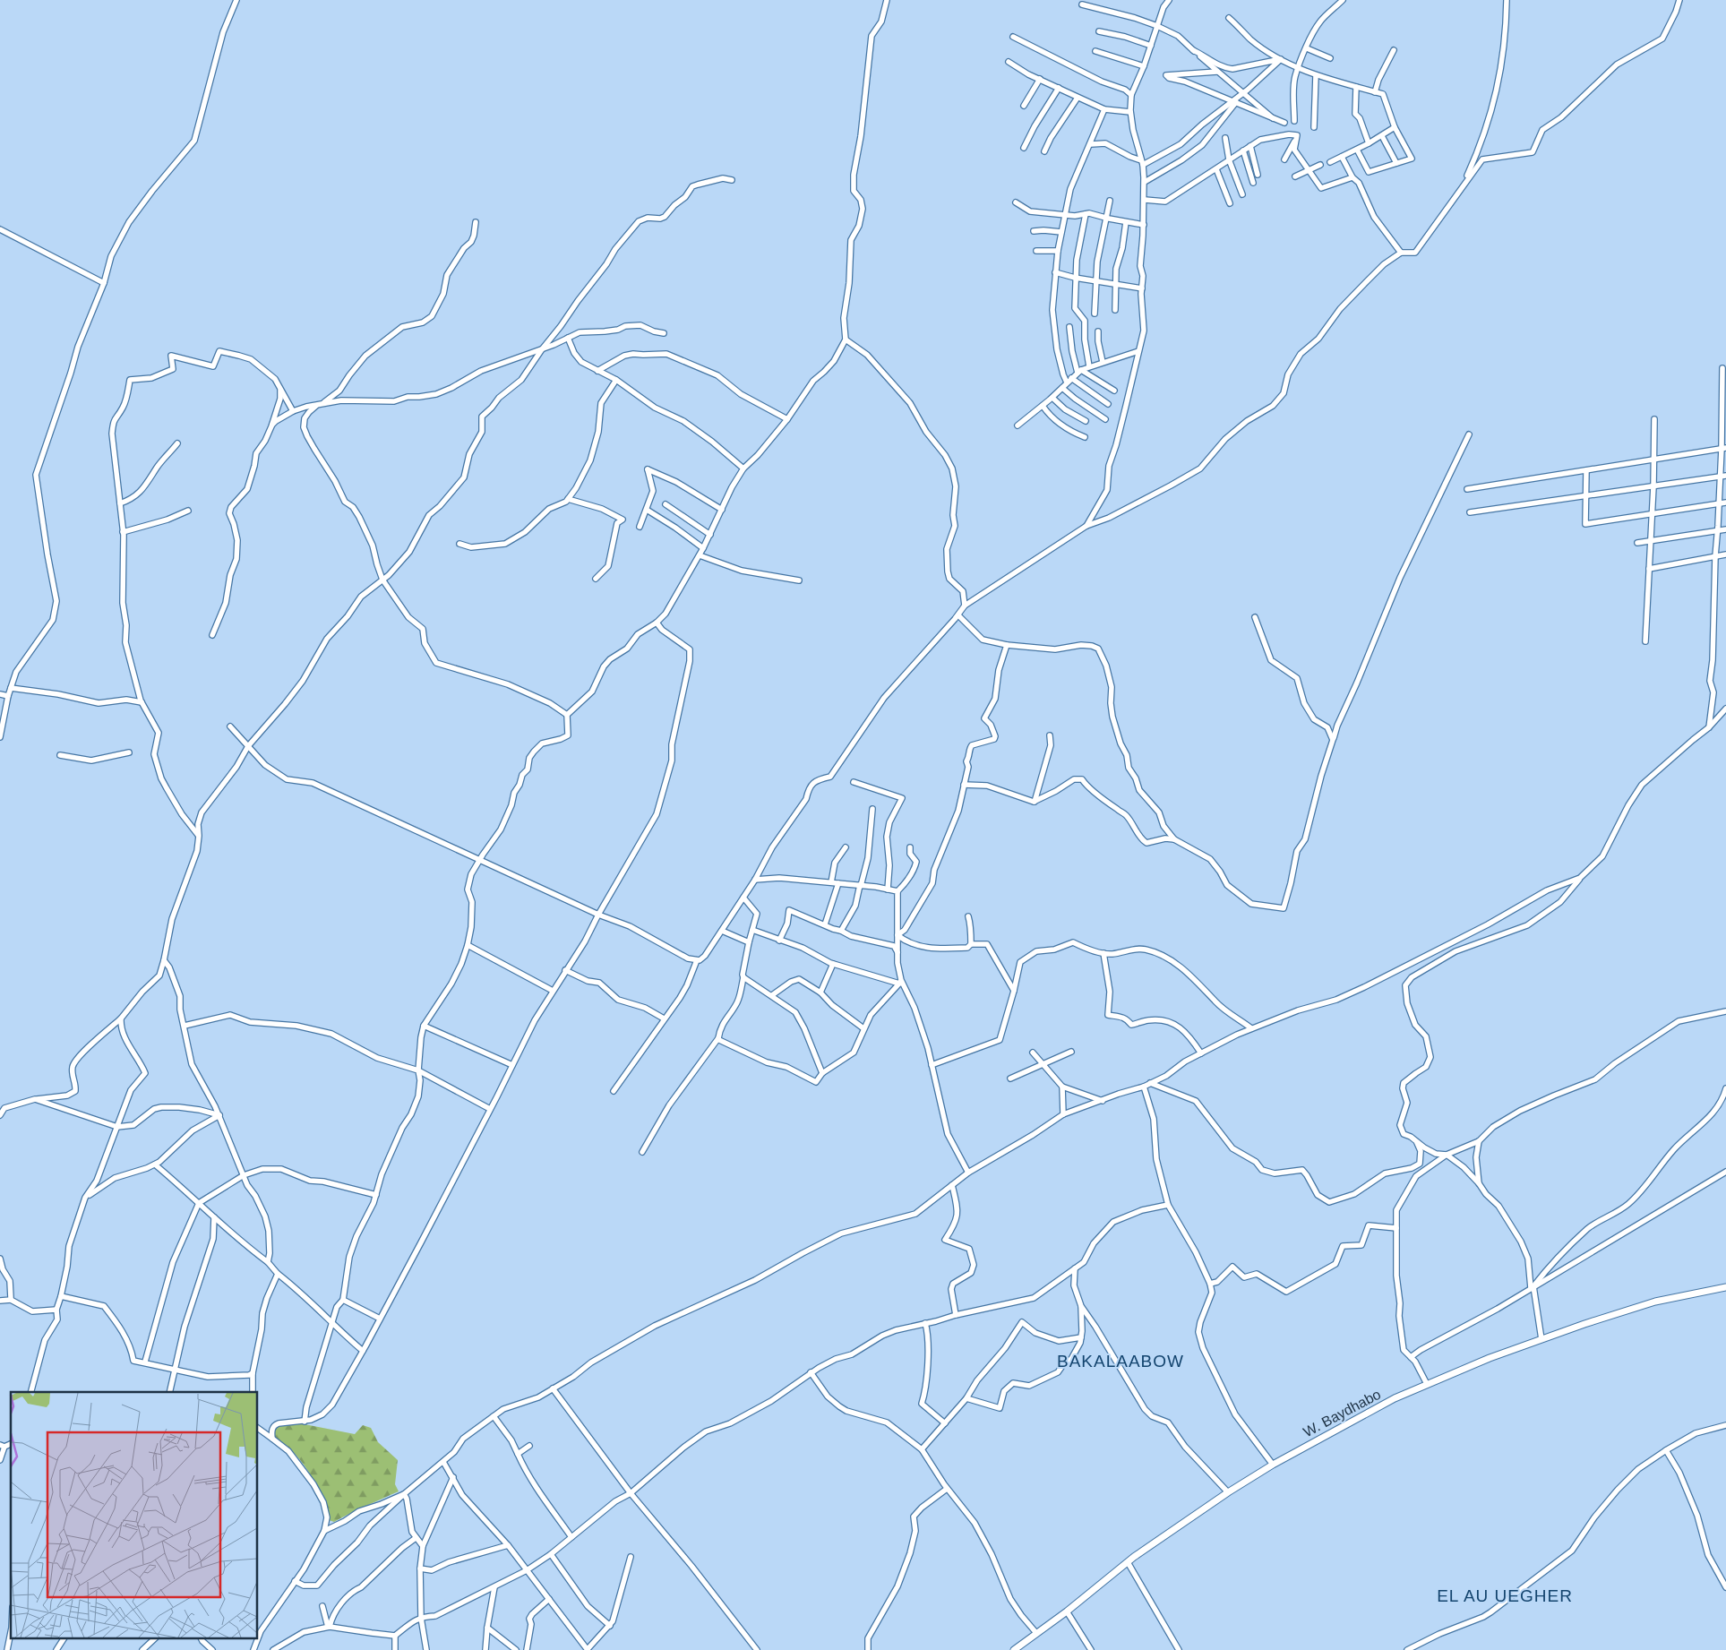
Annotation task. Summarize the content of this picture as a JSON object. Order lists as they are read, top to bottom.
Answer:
{
  "streets": {
    "main road": ["W. Baydhabo"]
  },
  "districts": ["BAKALAABOW", "EL AU UEGHER"]
}
